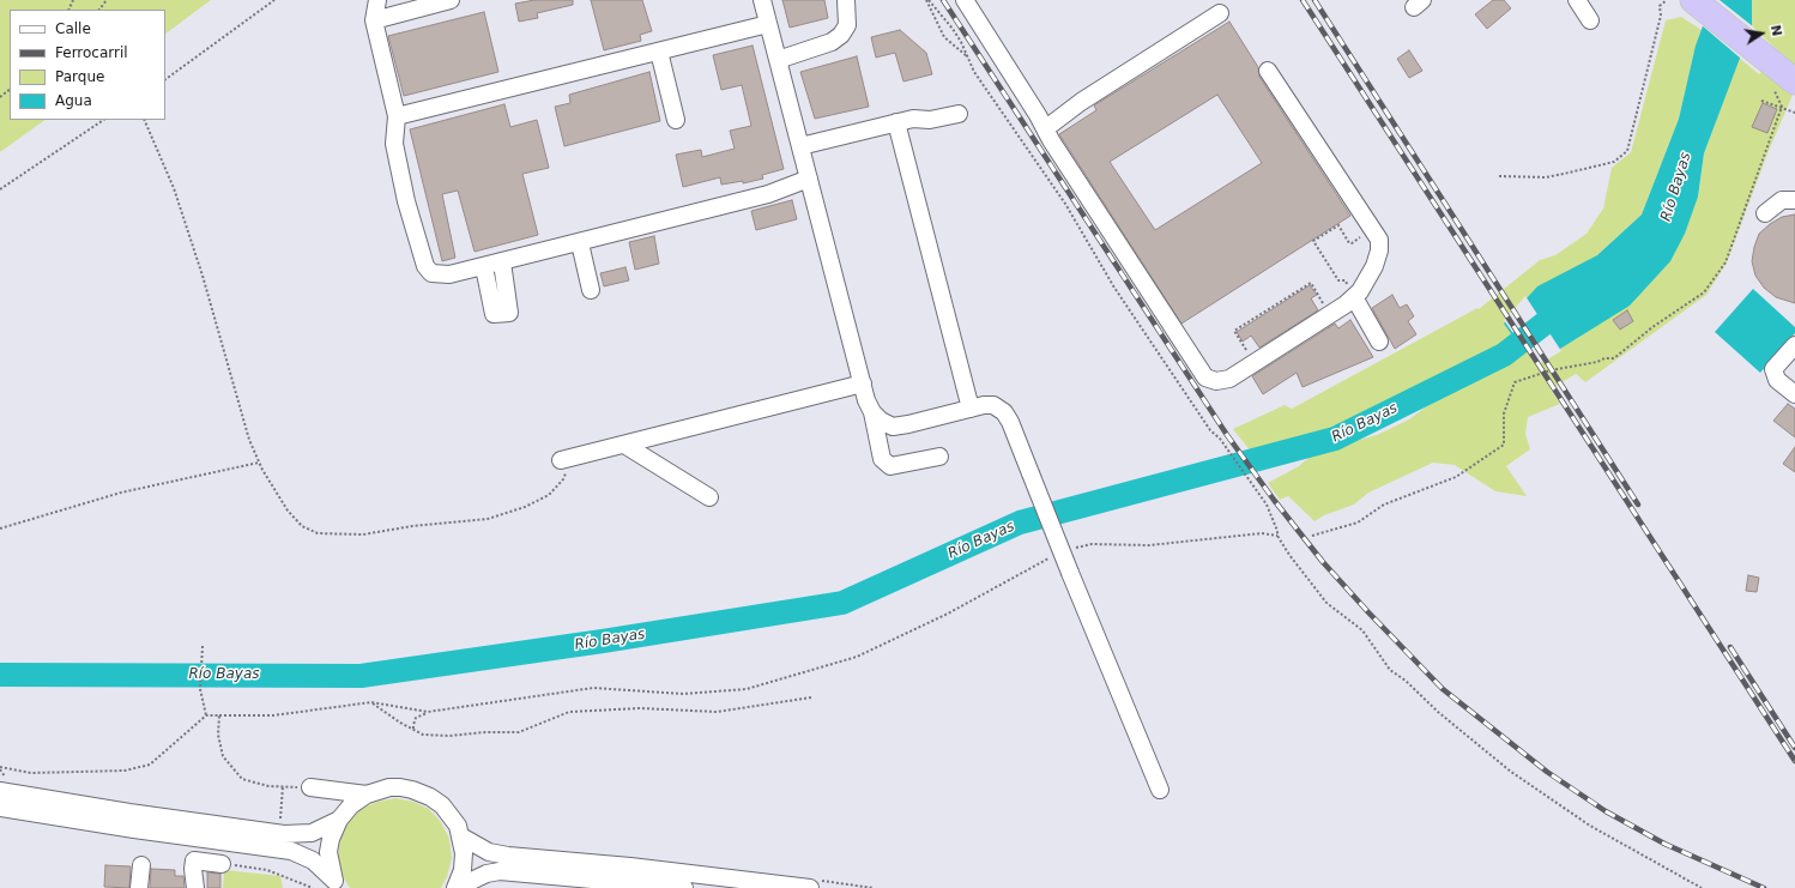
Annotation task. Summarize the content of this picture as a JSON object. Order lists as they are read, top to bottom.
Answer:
{
  "water": ["Río Bayas"],
  "legend": [
    "Calle",
    "Ferrocarril",
    "Parque",
    "Agua"
  ],
  "north": "right"
}
